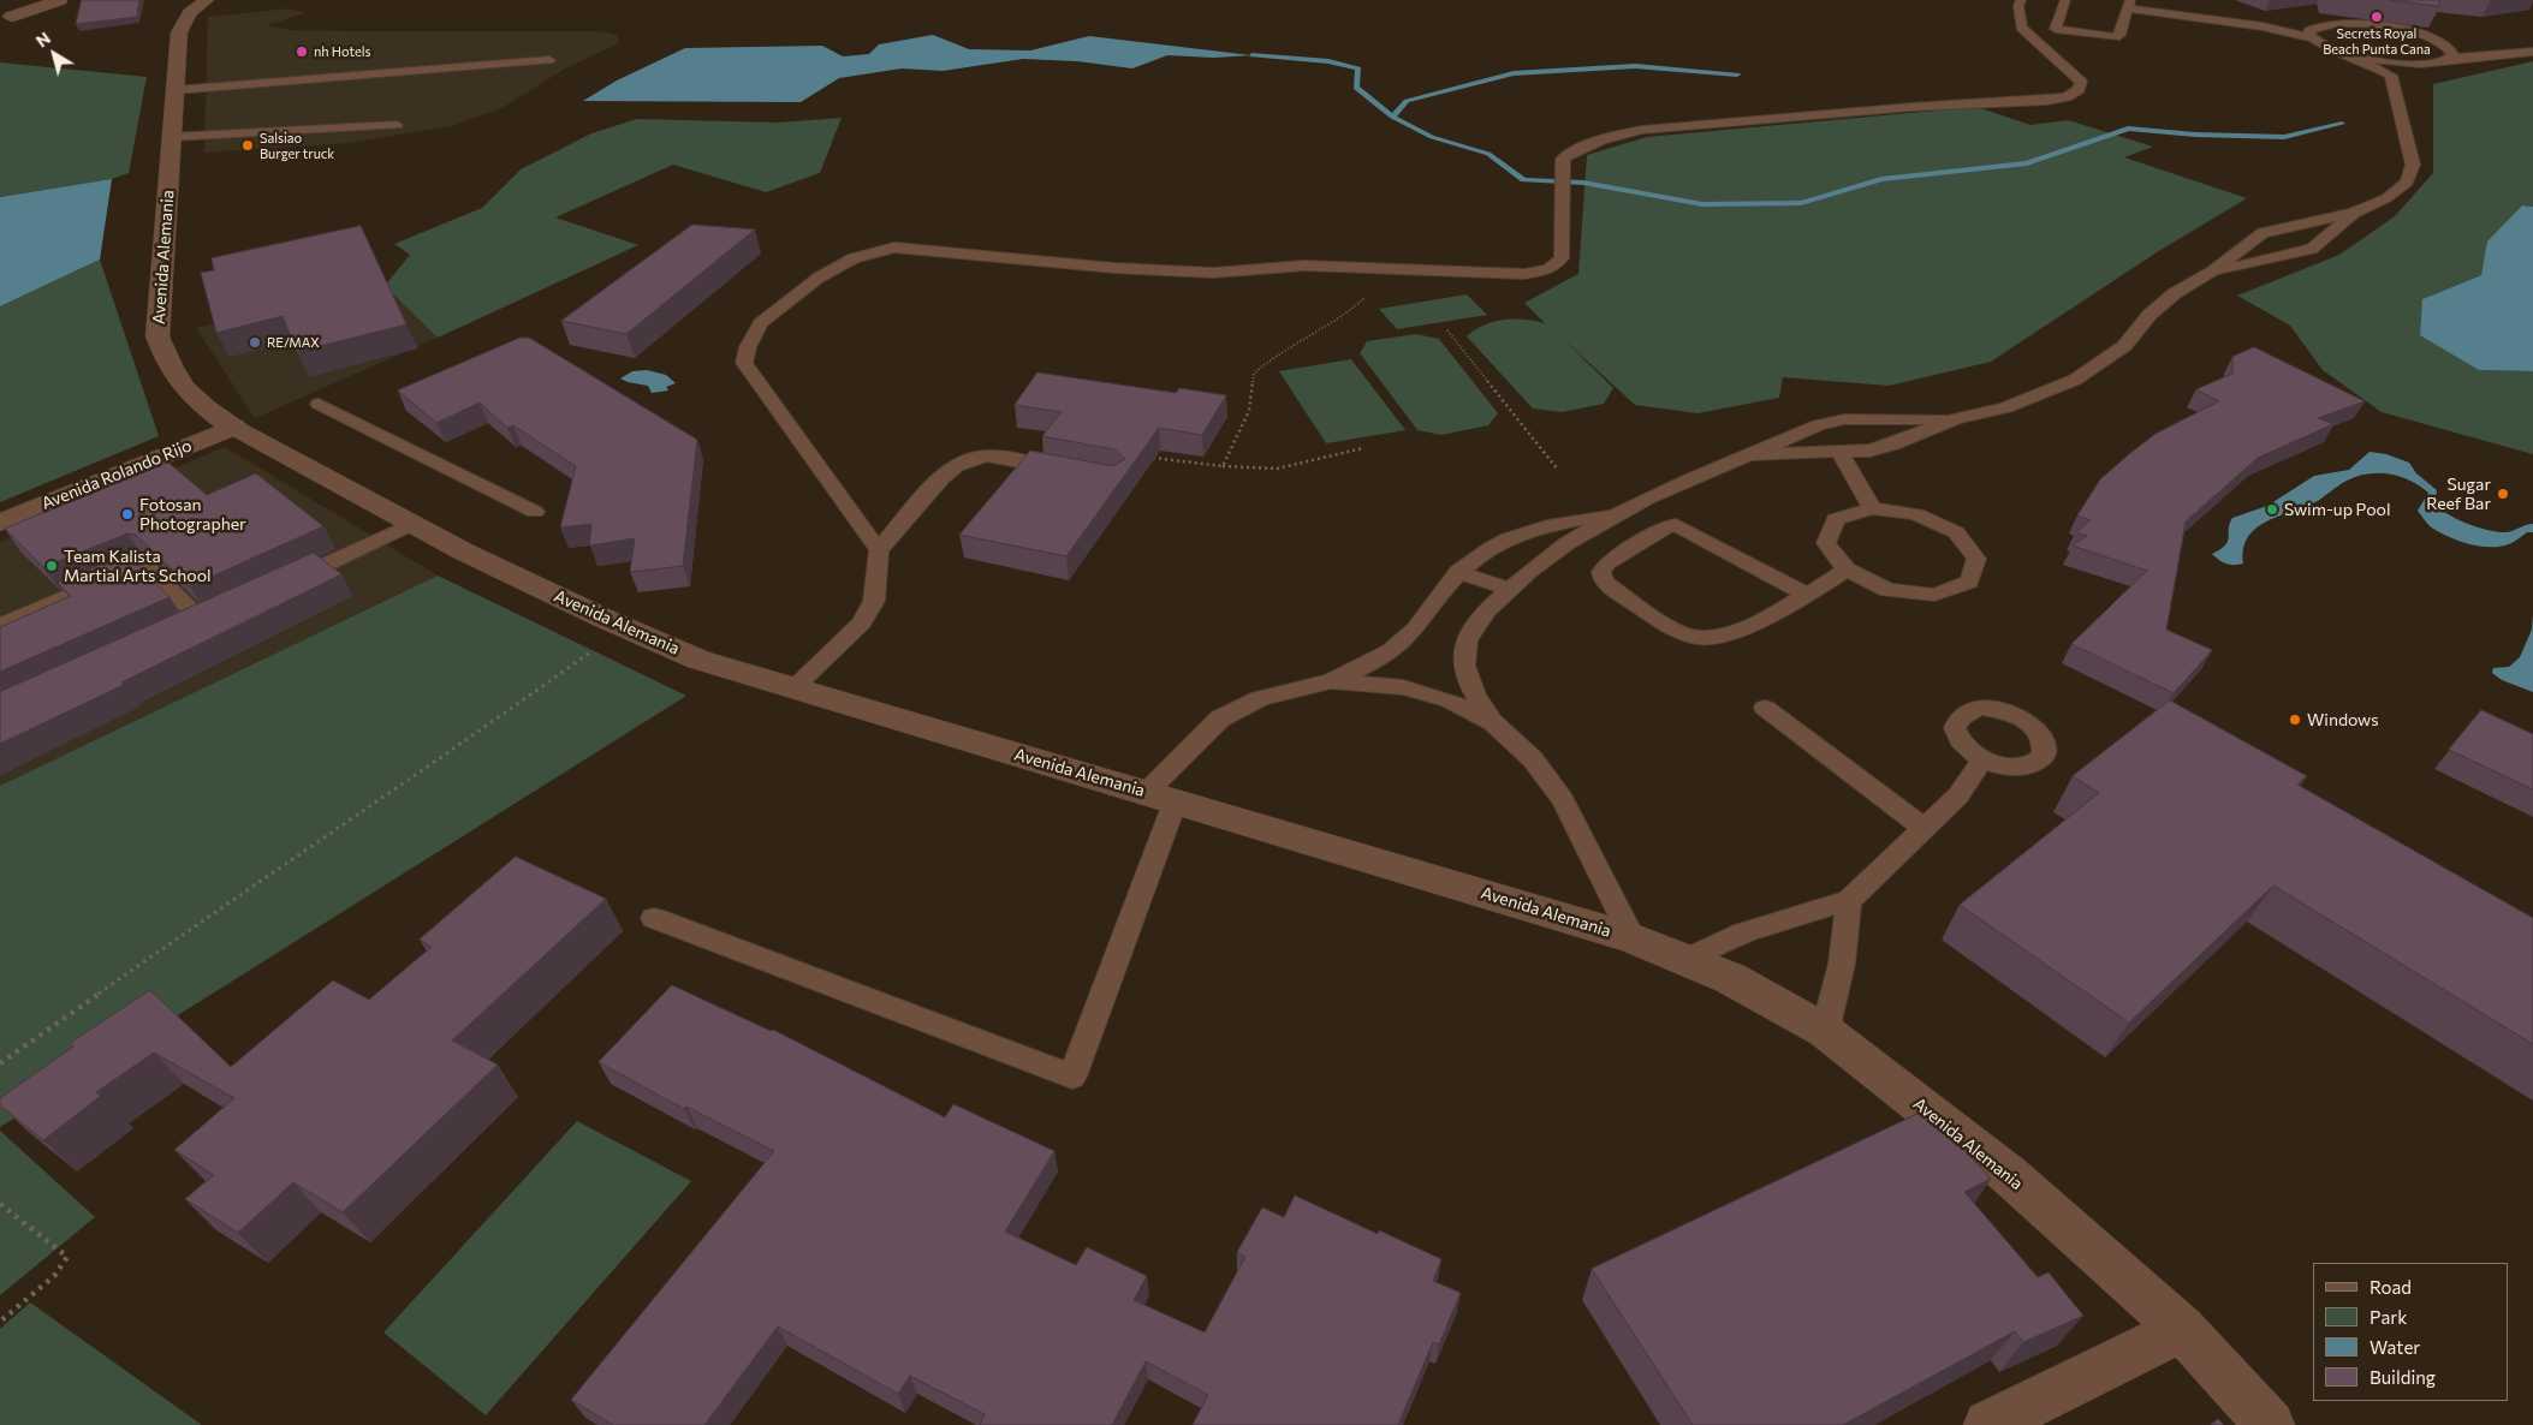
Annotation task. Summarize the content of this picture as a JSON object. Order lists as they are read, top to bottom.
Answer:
{
  "streets": {
    "street": ["Avenida Alemania", "Avenida Rolando Rijo"]
  },
  "crossings": [
    ["Avenida Alemania", "Avenida Rolando Rijo"]
  ],
  "places": [
    "Secrets Royal Beach Punta Cana",
    "nh Hotels",
    "Salsiao Burger truck",
    "RE/MAX",
    "Sugar Reef Bar",
    "Swim-up Pool",
    "Fotosan Photographer",
    "Team Kalista Martial Arts School",
    "Windows"
  ],
  "legend": [
    "Road",
    "Park",
    "Water",
    "Building"
  ],
  "north": "top left"
}
